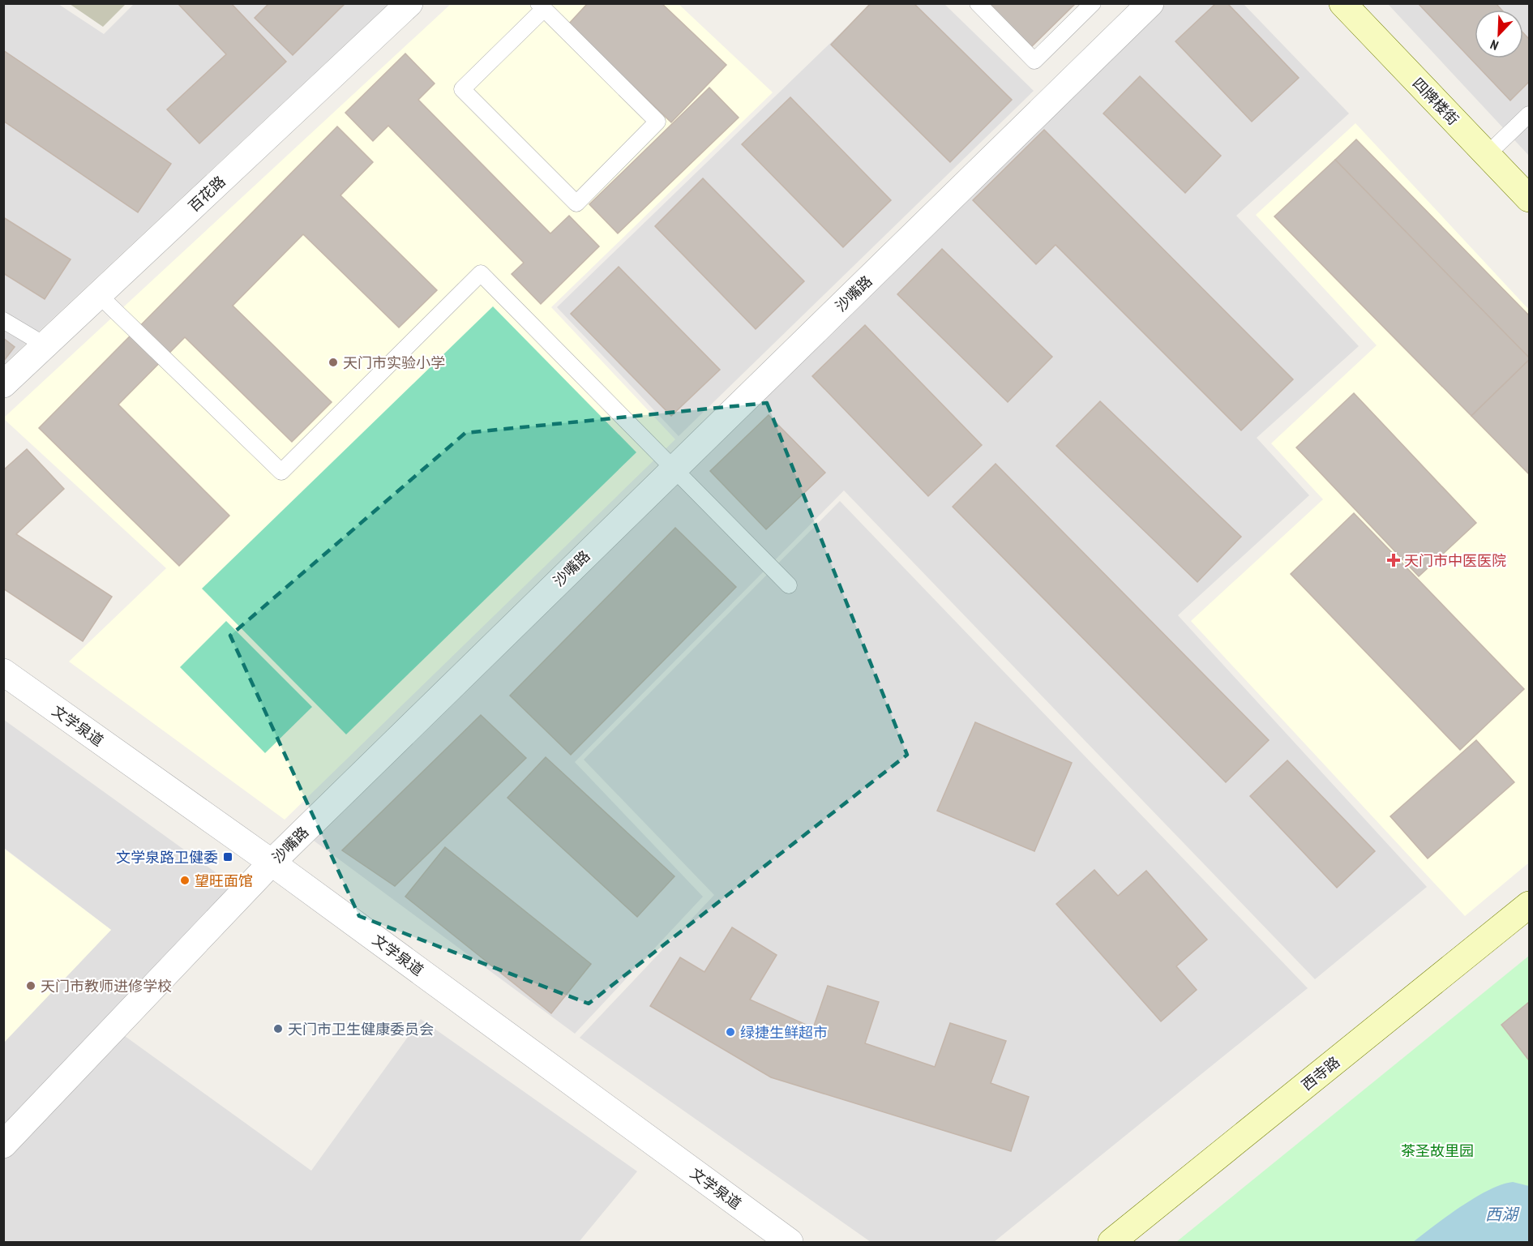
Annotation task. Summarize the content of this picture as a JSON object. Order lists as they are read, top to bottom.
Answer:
{
  "streets": {
    "street": [
      "四牌楼街",
      "百花路",
      "沙嘴路",
      "文学泉道",
      "西寺路"
    ]
  },
  "crossings": [
    ["沙嘴路", "文学泉道"]
  ],
  "water": ["西湖"],
  "parks": ["茶圣故里园"],
  "places": {
    "other": [
      "天门市实验小学",
      "望旺面馆",
      "天门市教师进修学校",
      "天门市卫生健康委员会",
      "绿捷生鲜超市"
    ],
    "health": ["天门市中医医院"],
    "transit": ["文学泉路卫健委"]
  },
  "north": "bottom left"
}
